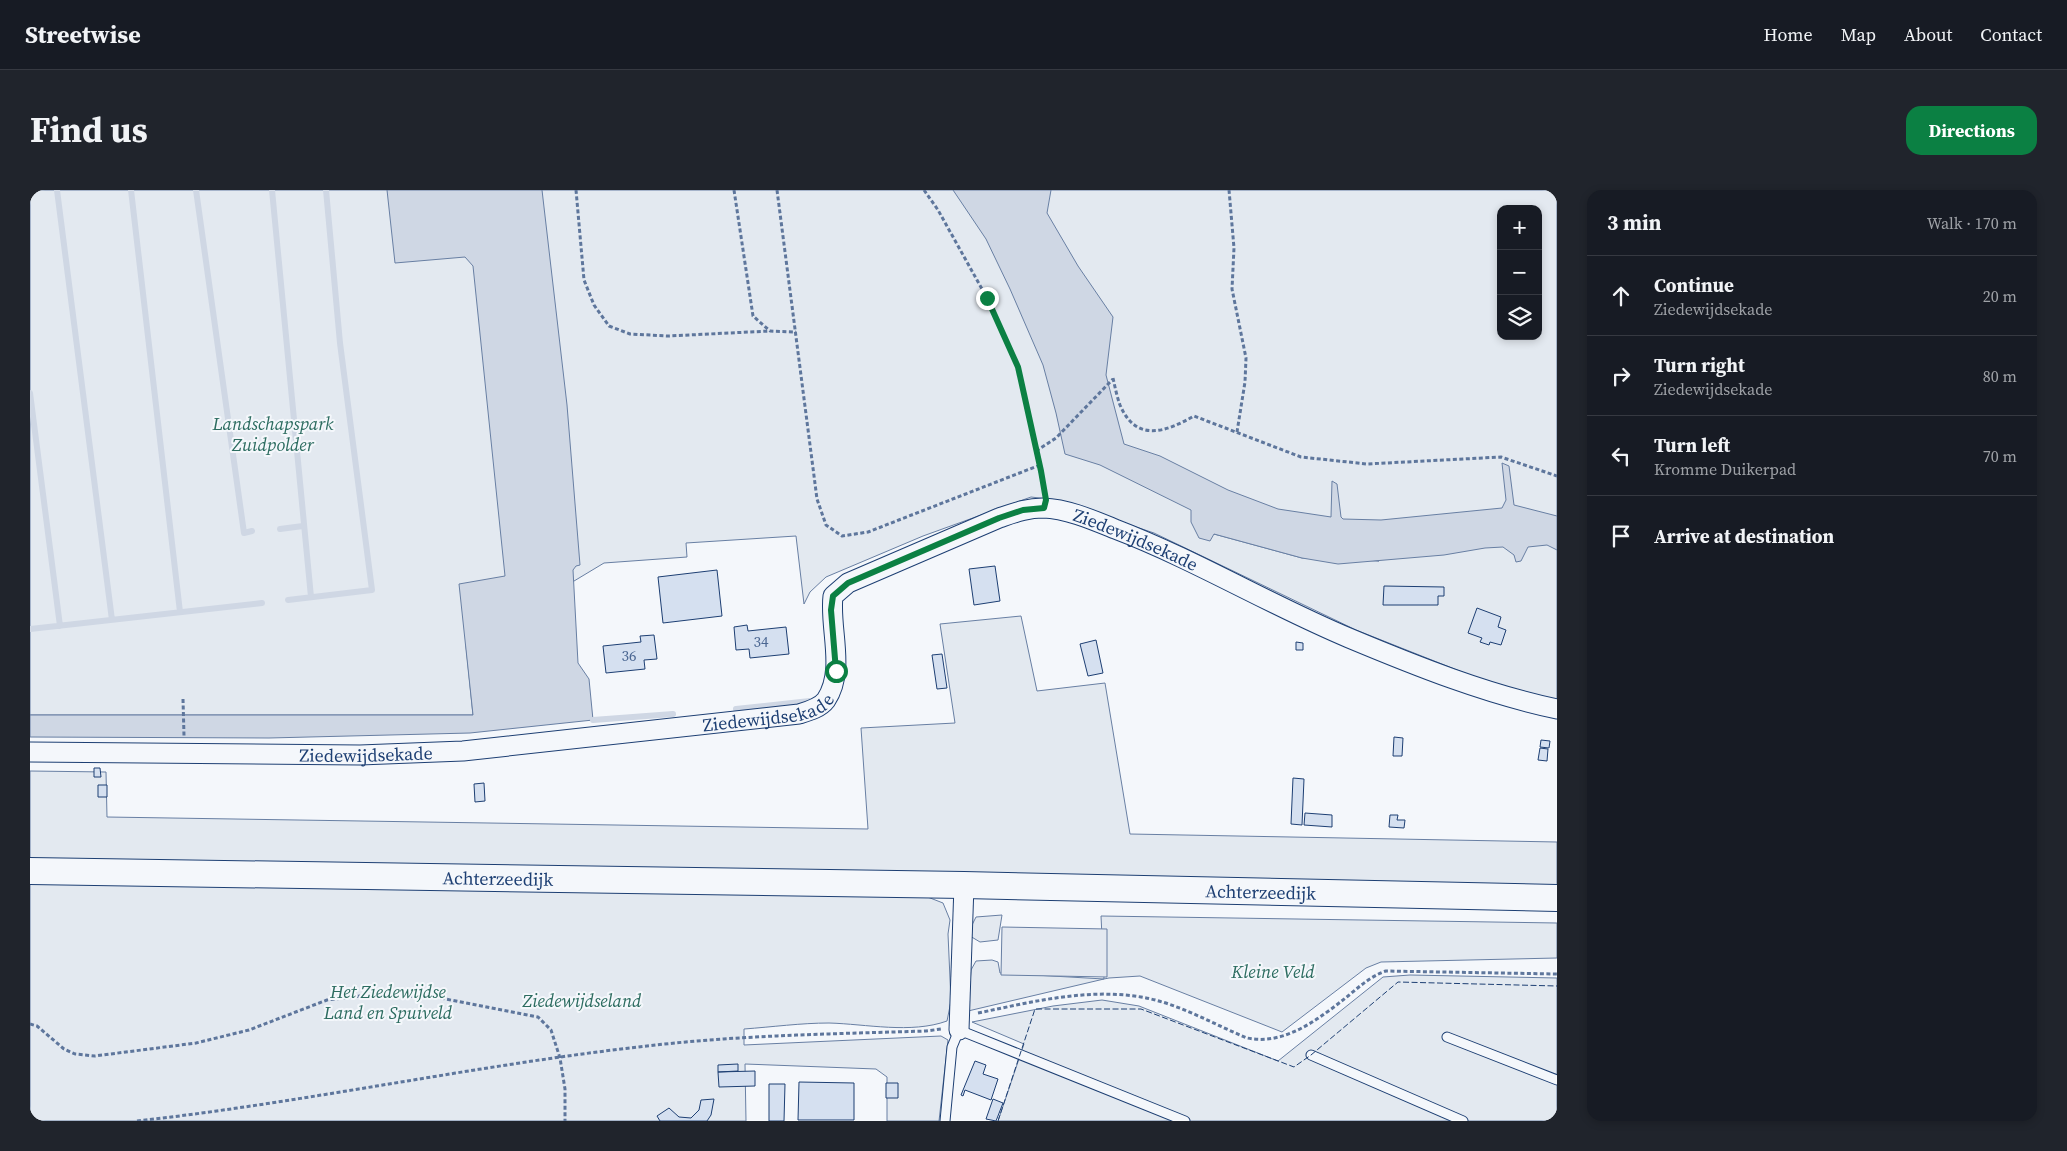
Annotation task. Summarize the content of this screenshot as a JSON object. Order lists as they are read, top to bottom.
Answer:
{
  "streets": {
    "main road": ["Achterzeedijk"],
    "street": ["Ziedewijdsekade"]
  },
  "parks": [
    "Landschapspark Zuidpolder",
    "Kleine Veld",
    "Het Ziedewijdse Land en Spuiveld",
    "Ziedewijdseland"
  ],
  "house_numbers": ["34", "36"],
  "page": {
    "header": "Streetwise",
    "nav": [
      "Home",
      "Map",
      "About",
      "Contact"
    ],
    "title": "Find us",
    "buttons": "Directions",
    "heading": ["3 min", "Walk · 170 m"],
    "map_buttons": ["+", "−"],
    "list": [
      ["Continue", "Ziedewijdsekade", "20 m"],
      ["Turn right", "Ziedewijdsekade", "80 m"],
      ["Turn left", "Kromme Duikerpad", "70 m"],
      "Arrive at destination"
    ]
  }
}
